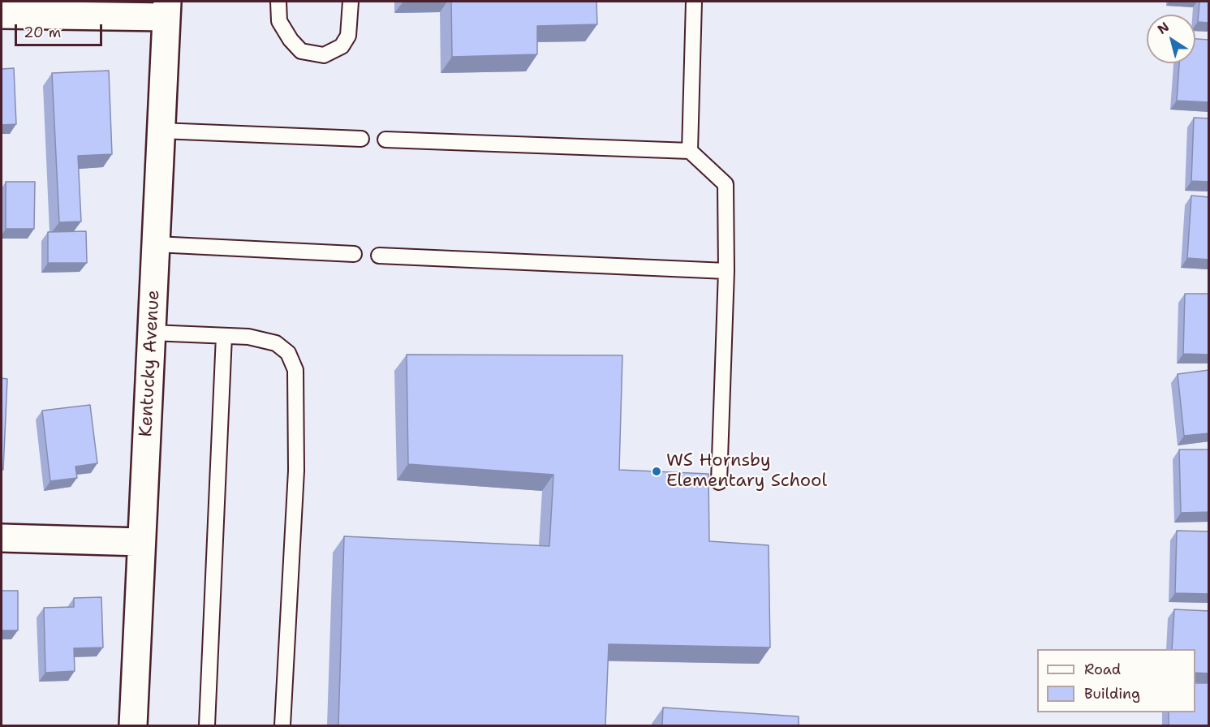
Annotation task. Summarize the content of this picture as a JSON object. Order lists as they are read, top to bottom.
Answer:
{
  "streets": {
    "street": ["Kentucky Avenue"]
  },
  "places": ["WS Hornsby Elementary School"],
  "legend": ["Road", "Building"],
  "scale_bar": "20 m",
  "north": "top left"
}
